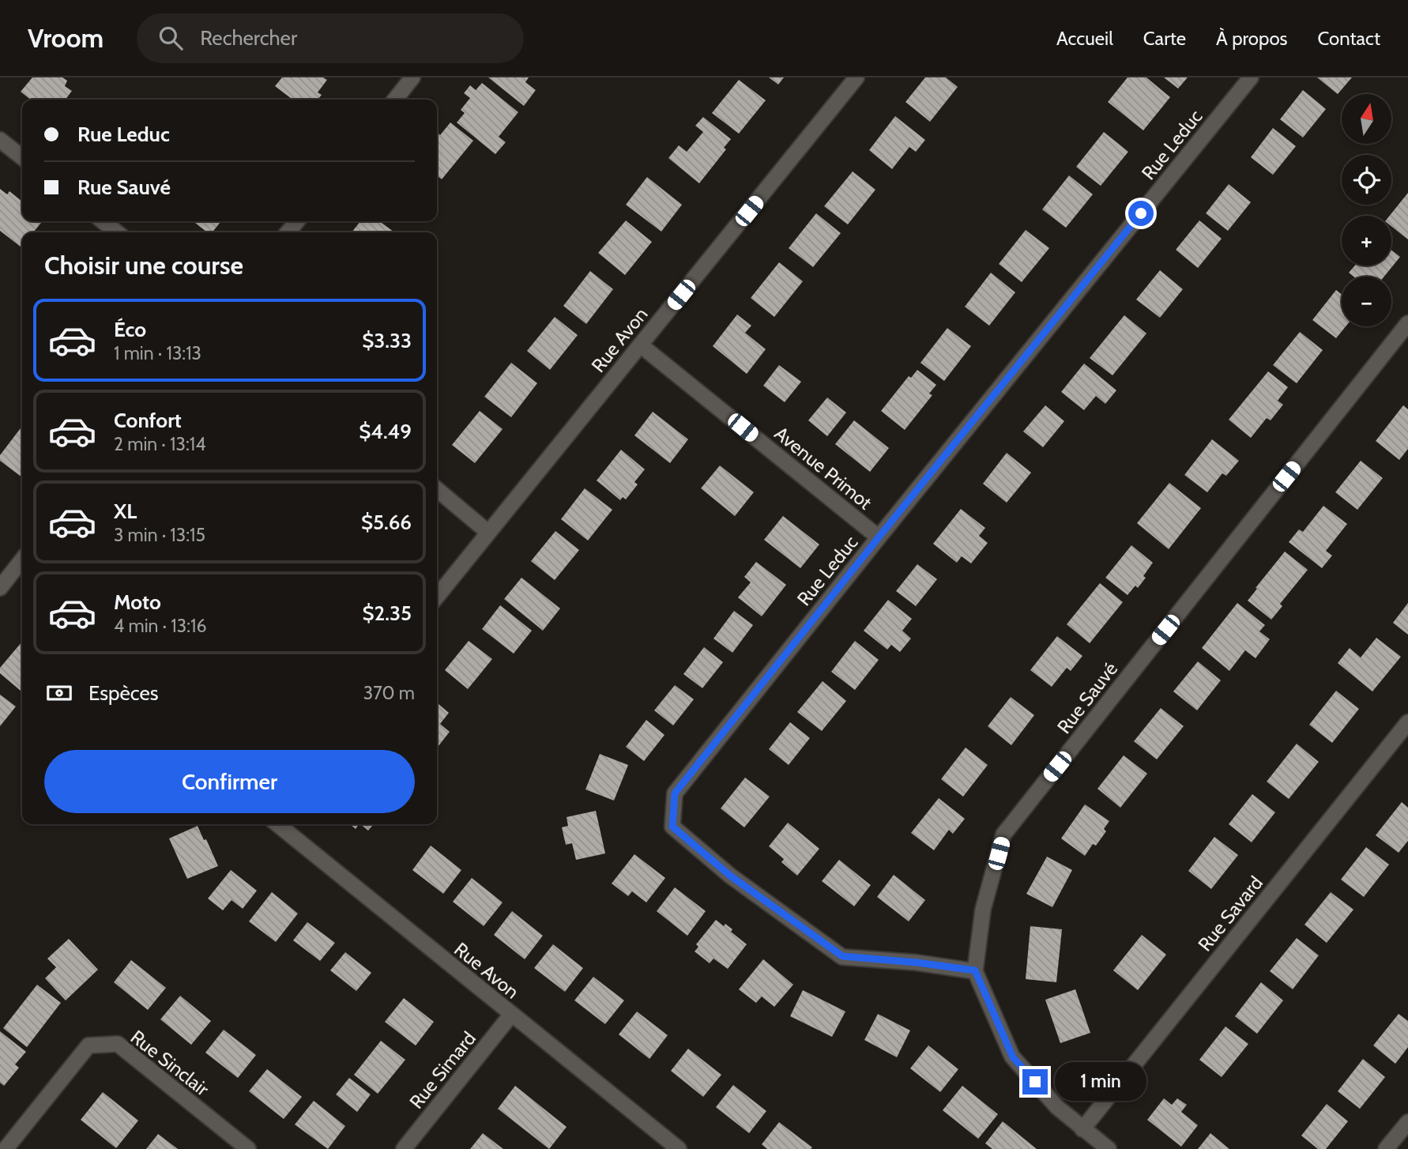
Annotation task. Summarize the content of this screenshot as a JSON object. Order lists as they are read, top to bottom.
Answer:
{
  "streets": {
    "street": [
      "Rue Leduc",
      "Rue Avon",
      "Avenue Primot",
      "Rue Sauvé",
      "Rue Savard",
      "Rue Sinclair",
      "Rue Simard"
    ]
  },
  "crossings": [
    ["Rue Leduc", "Avenue Primot"],
    ["Rue Leduc", "Rue Sauvé"],
    ["Rue Avon", "Avenue Primot"],
    ["Rue Avon", "Rue Simard"]
  ],
  "north": "top",
  "page": {
    "header": "Vroom",
    "search": "Rechercher",
    "nav": [
      "Accueil",
      "Carte",
      "À propos",
      "Contact"
    ],
    "map_buttons": ["+", "−"],
    "banner": ["Rue Leduc", "Rue Sauvé"],
    "heading": "Choisir une course",
    "list": [
      {
        "name": "Éco",
        "note": "1 min · 13:13",
        "value": "$3.33"
      },
      {
        "name": "Confort",
        "note": "2 min · 13:14",
        "value": "$4.49"
      },
      {
        "name": "XL",
        "note": "3 min · 13:15",
        "value": "$5.66"
      },
      {
        "name": "Moto",
        "note": "4 min · 13:16",
        "value": "$2.35"
      }
    ],
    "pay": ["Espèces", "370 m"],
    "buttons": "Confirmer",
    "bubble": "1 min"
  }
}
